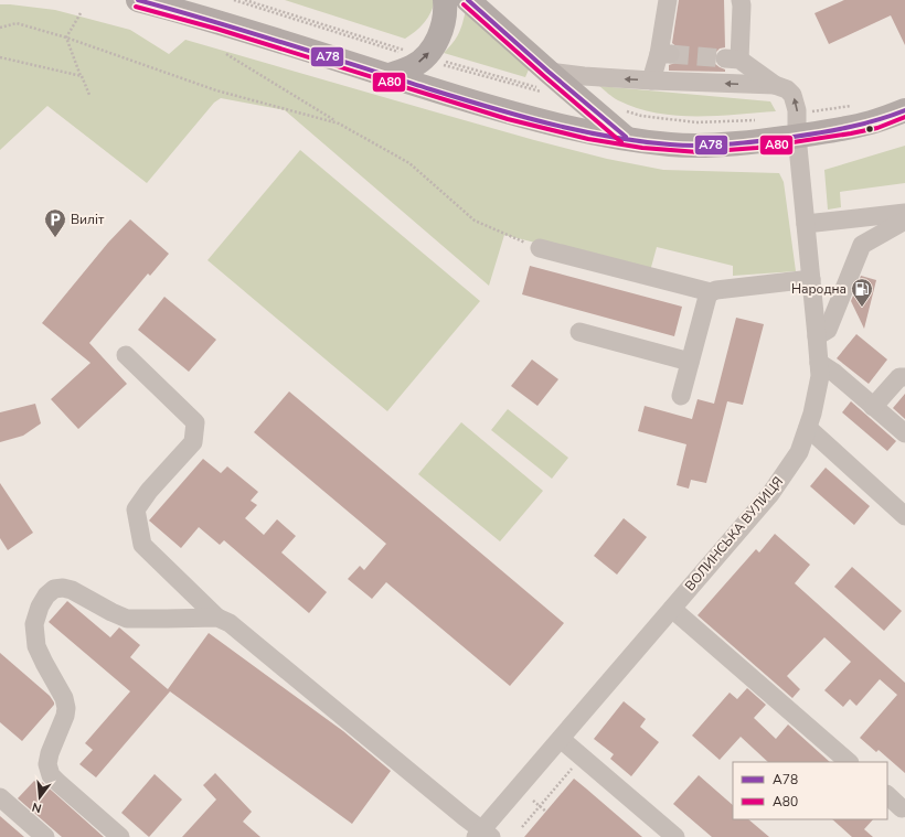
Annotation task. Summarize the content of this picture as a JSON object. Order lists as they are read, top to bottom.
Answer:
{
  "streets": {
    "street": ["ВОЛИНСЬКА ВУЛИЦЯ"]
  },
  "places": {
    "parking": ["Виліт"],
    "fuel station": ["Народна"]
  },
  "lines": ["transit line А78", "transit line А80"],
  "legend": ["А78", "А80"],
  "north": "bottom"
}
